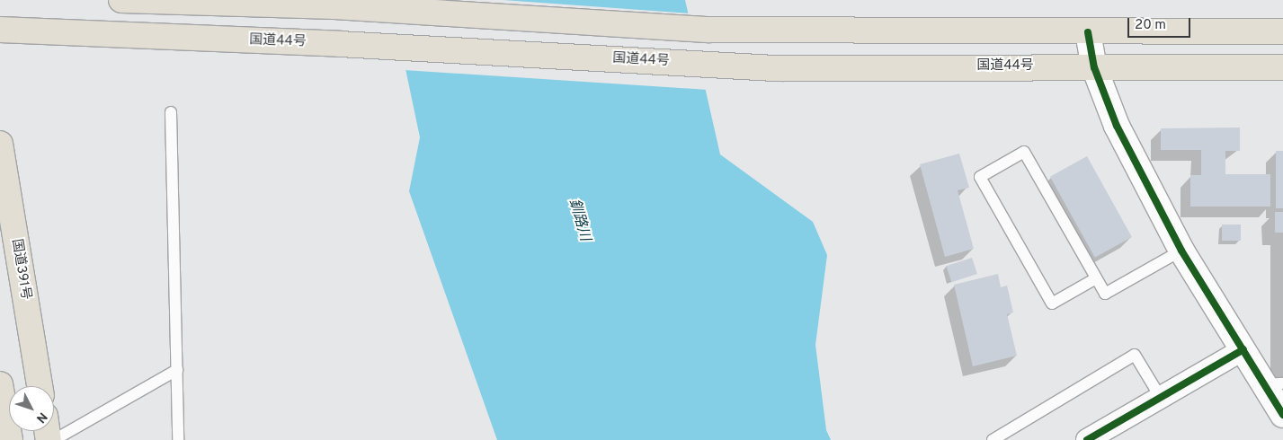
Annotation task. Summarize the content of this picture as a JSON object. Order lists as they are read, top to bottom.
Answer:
{
  "streets": {
    "highway": ["国道44号", "国道391号"]
  },
  "water": ["釧路川"],
  "scale_bar": "20 m",
  "north": "bottom right"
}
